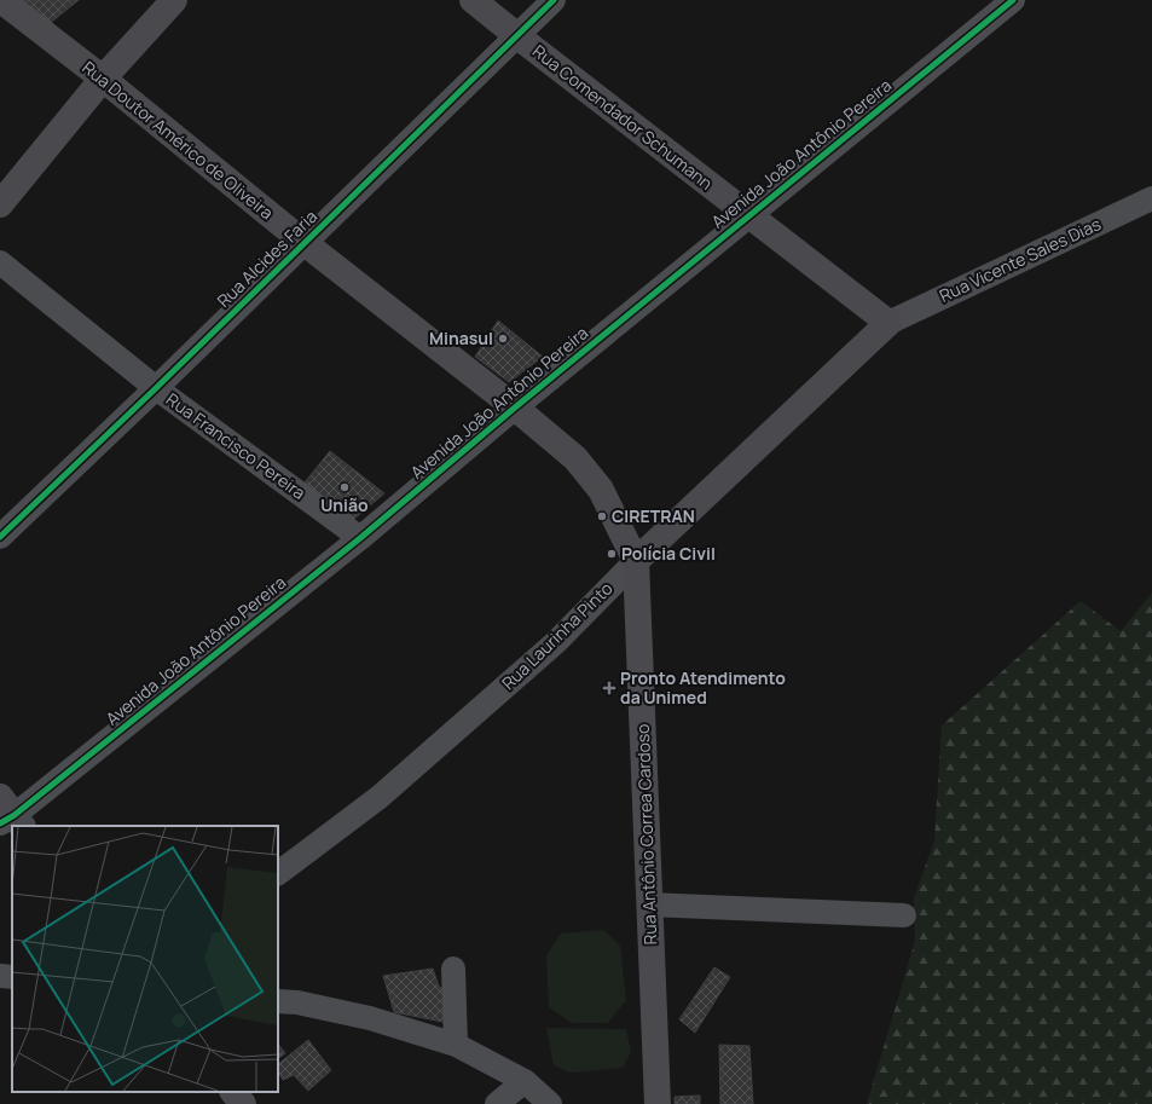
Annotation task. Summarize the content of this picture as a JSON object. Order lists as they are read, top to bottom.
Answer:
{
  "streets": {
    "main road": [
      "Rua Comendador Schumann",
      "Rua Doutor Américo de Oliveira",
      "Rua Laurinha Pinto",
      "Rua Antônio Correa Cardoso"
    ],
    "street": [
      "Avenida João Antônio Pereira",
      "Rua Alcides Faria",
      "Rua Vicente Sales Dias",
      "Rua Francisco Pereira"
    ]
  },
  "crossings": [
    ["Rua Comendador Schumann", "Avenida João Antônio Pereira"],
    ["Rua Comendador Schumann", "Rua Alcides Faria"],
    ["Rua Comendador Schumann", "Rua Vicente Sales Dias"],
    ["Rua Comendador Schumann", "Rua Laurinha Pinto"],
    ["Rua Doutor Américo de Oliveira", "Avenida João Antônio Pereira"],
    ["Rua Doutor Américo de Oliveira", "Rua Alcides Faria"],
    ["Rua Doutor Américo de Oliveira", "Rua Antônio Correa Cardoso"],
    ["Avenida João Antônio Pereira", "Rua Francisco Pereira"],
    ["Avenida João Antônio Pereira", "Rua Antônio Correa Cardoso"],
    ["Rua Alcides Faria", "Rua Francisco Pereira"],
    ["Rua Vicente Sales Dias", "Rua Laurinha Pinto"],
    ["Rua Laurinha Pinto", "Rua Antônio Correa Cardoso"]
  ],
  "places": {
    "other": [
      "Minasul",
      "União",
      "CIRETRAN",
      "Polícia Civil"
    ],
    "health": ["Pronto Atendimento da Unimed"]
  }
}
